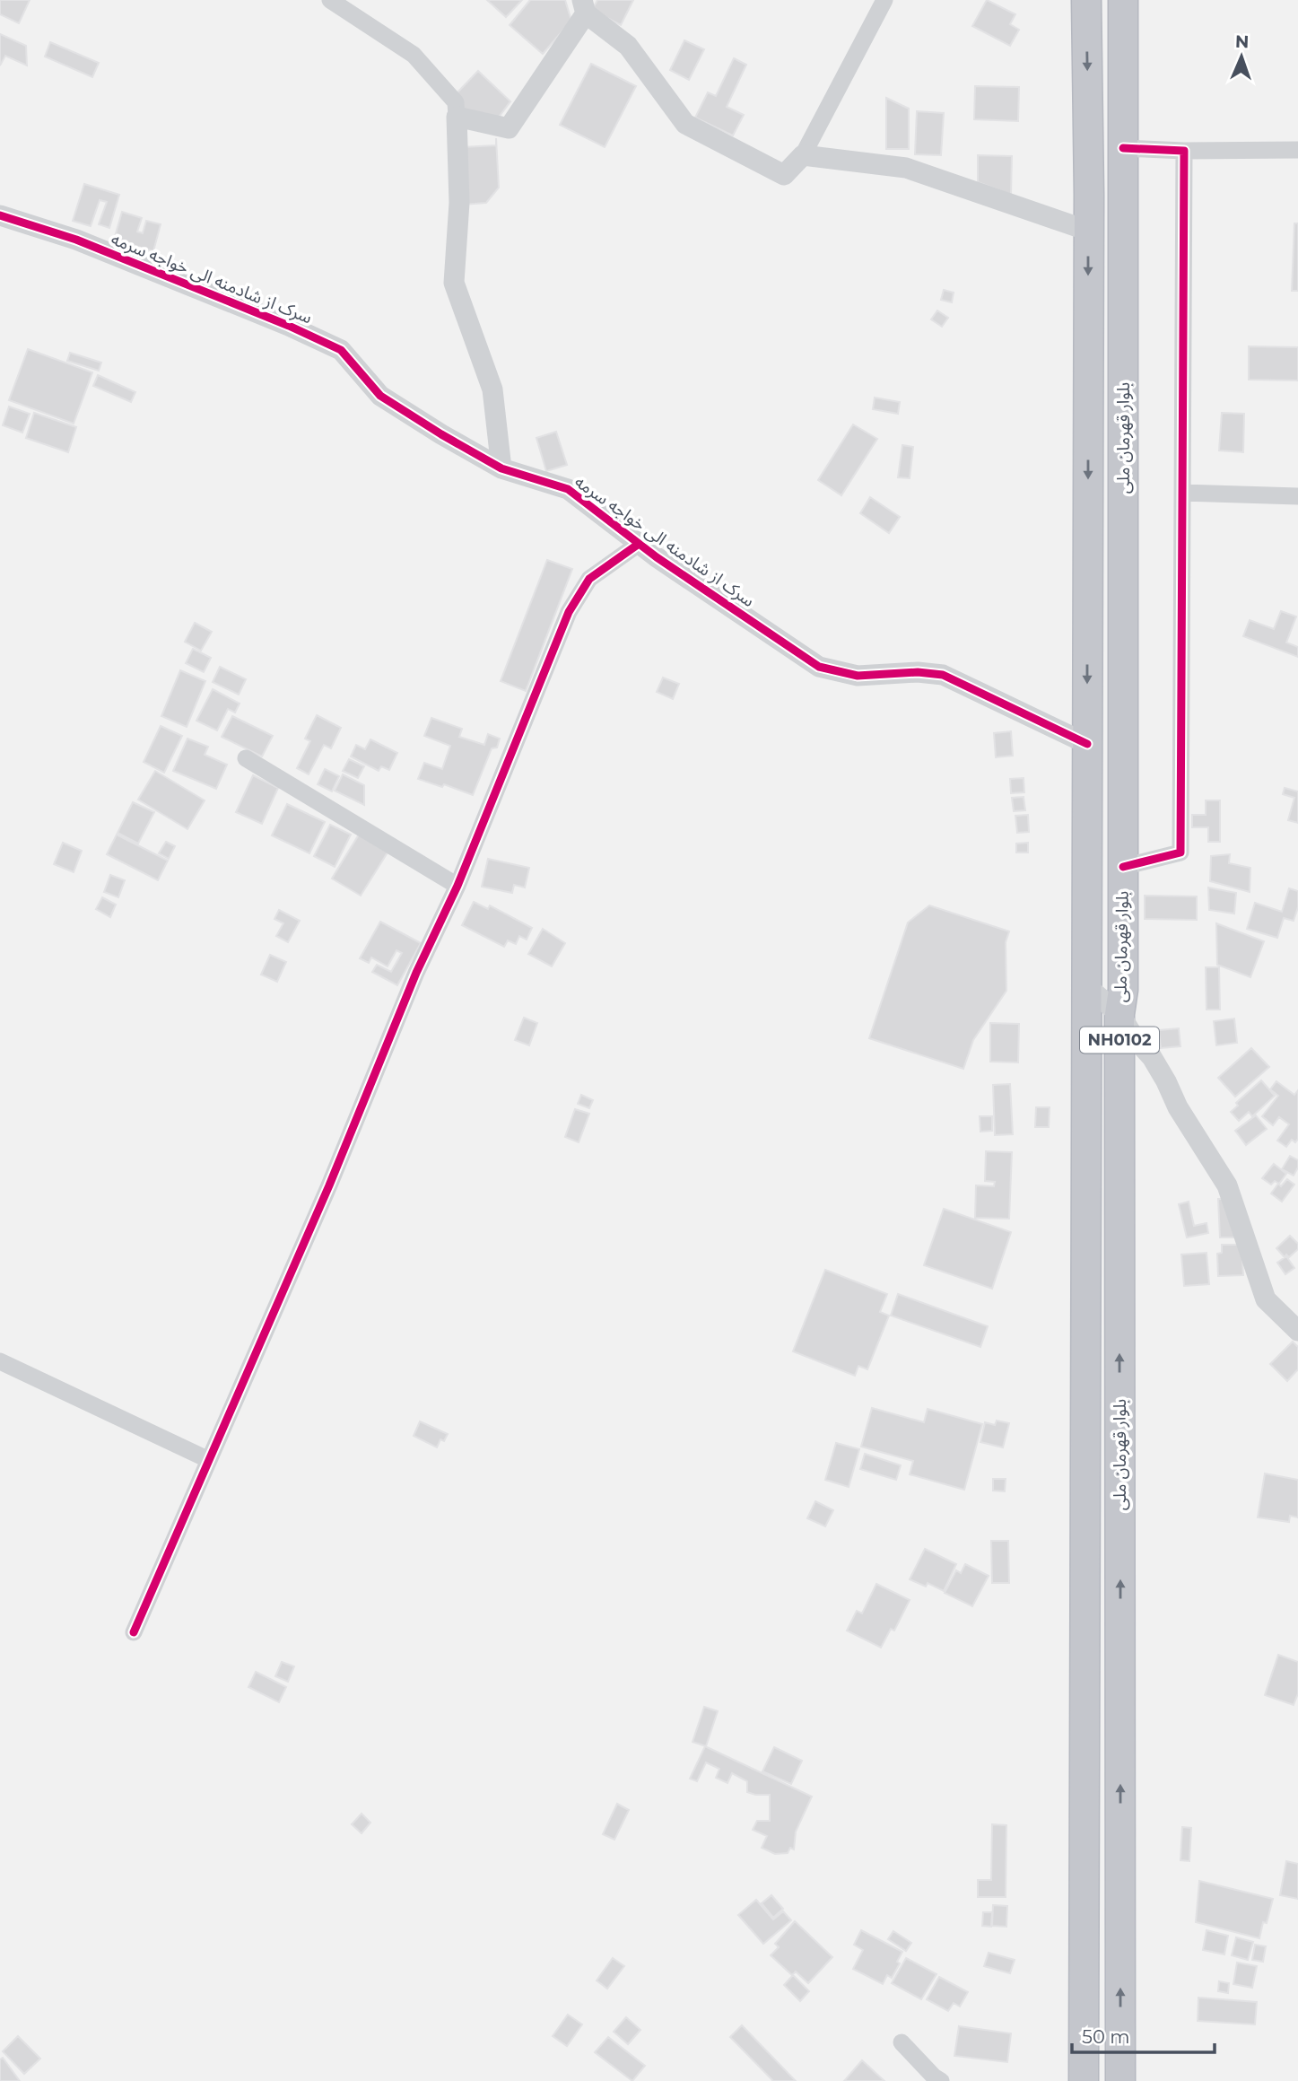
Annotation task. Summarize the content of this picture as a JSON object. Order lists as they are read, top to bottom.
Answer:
{
  "streets": {
    "highway": ["بلوار قهرمان ملی", "NH0102"],
    "street": ["سرک از شادمنه الی خواجه سرمه"]
  },
  "crossings": [
    ["سرک از شادمنه الی خواجه سرمه", "بلوار قهرمان ملی"]
  ],
  "scale_bar": "50 m",
  "north": "top"
}
